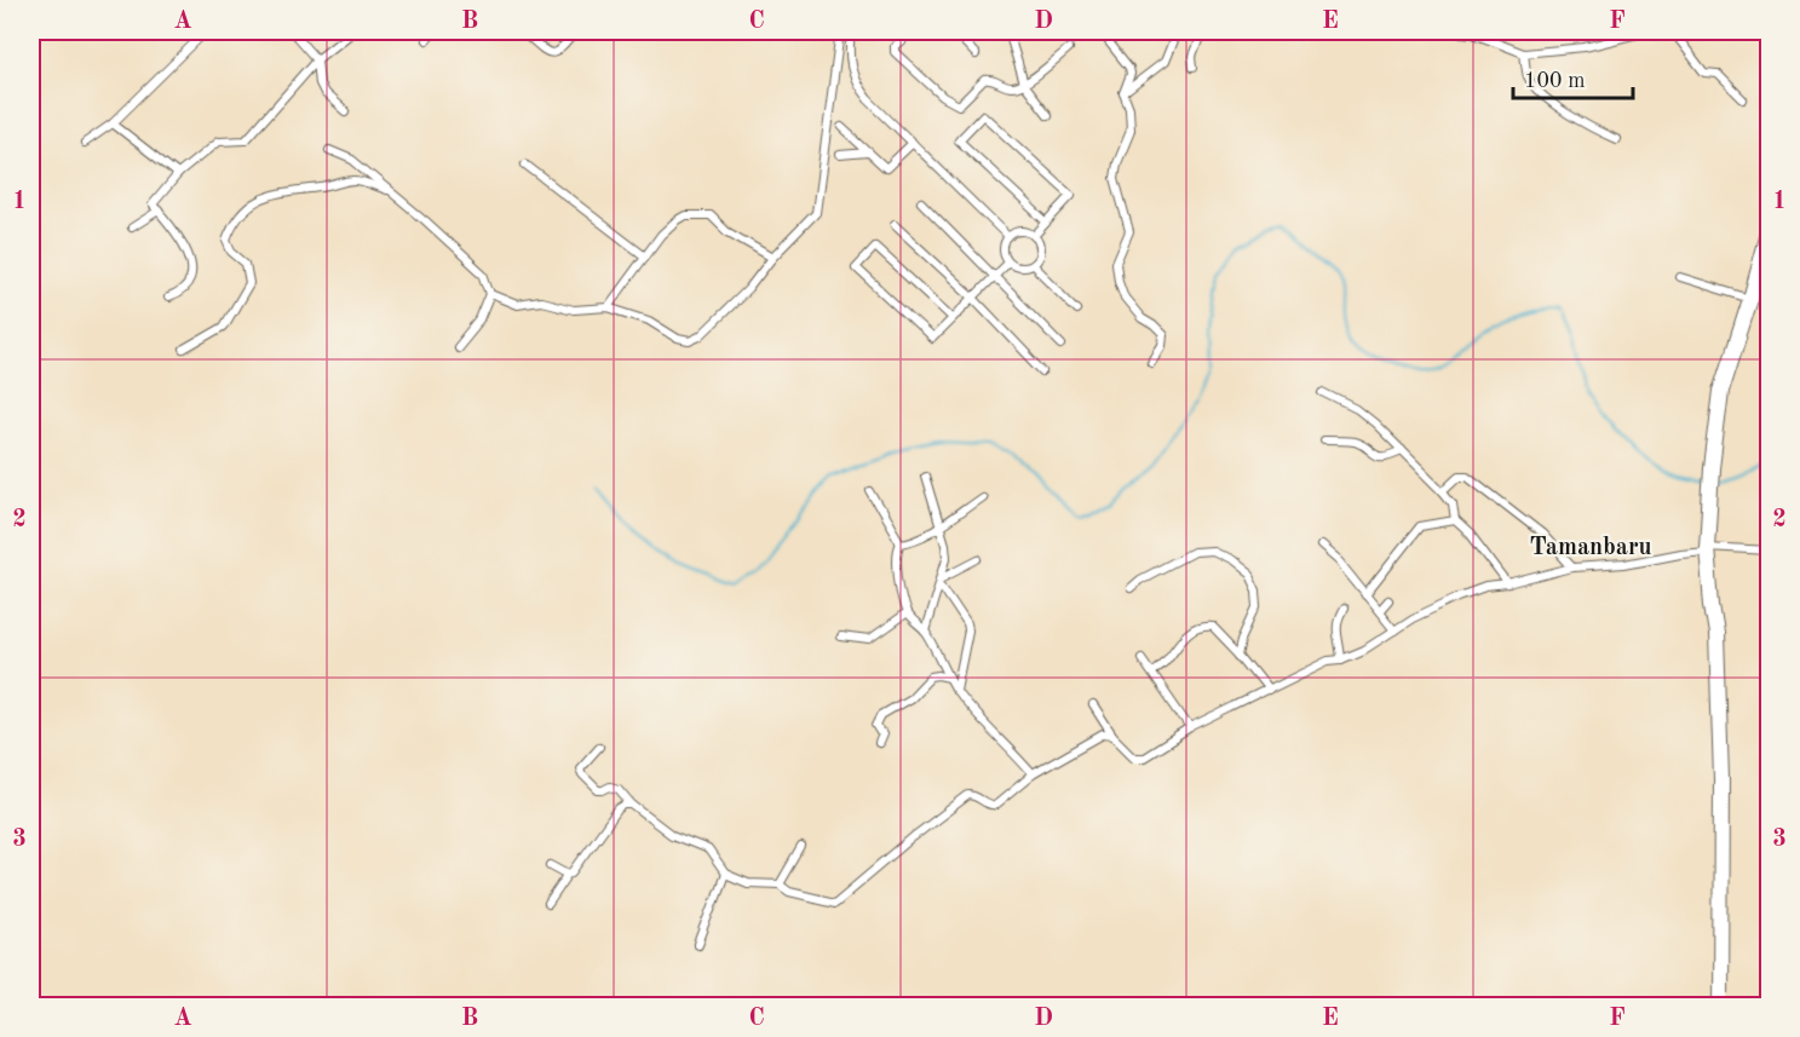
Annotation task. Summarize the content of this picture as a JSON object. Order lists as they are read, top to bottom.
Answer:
{
  "districts": ["Tamanbaru"],
  "scale_bar": "100 m",
  "grid": {
    "columns": [
      "A",
      "B",
      "C",
      "D",
      "E",
      "F"
    ],
    "rows": ["1", "2", "3"]
  }
}
